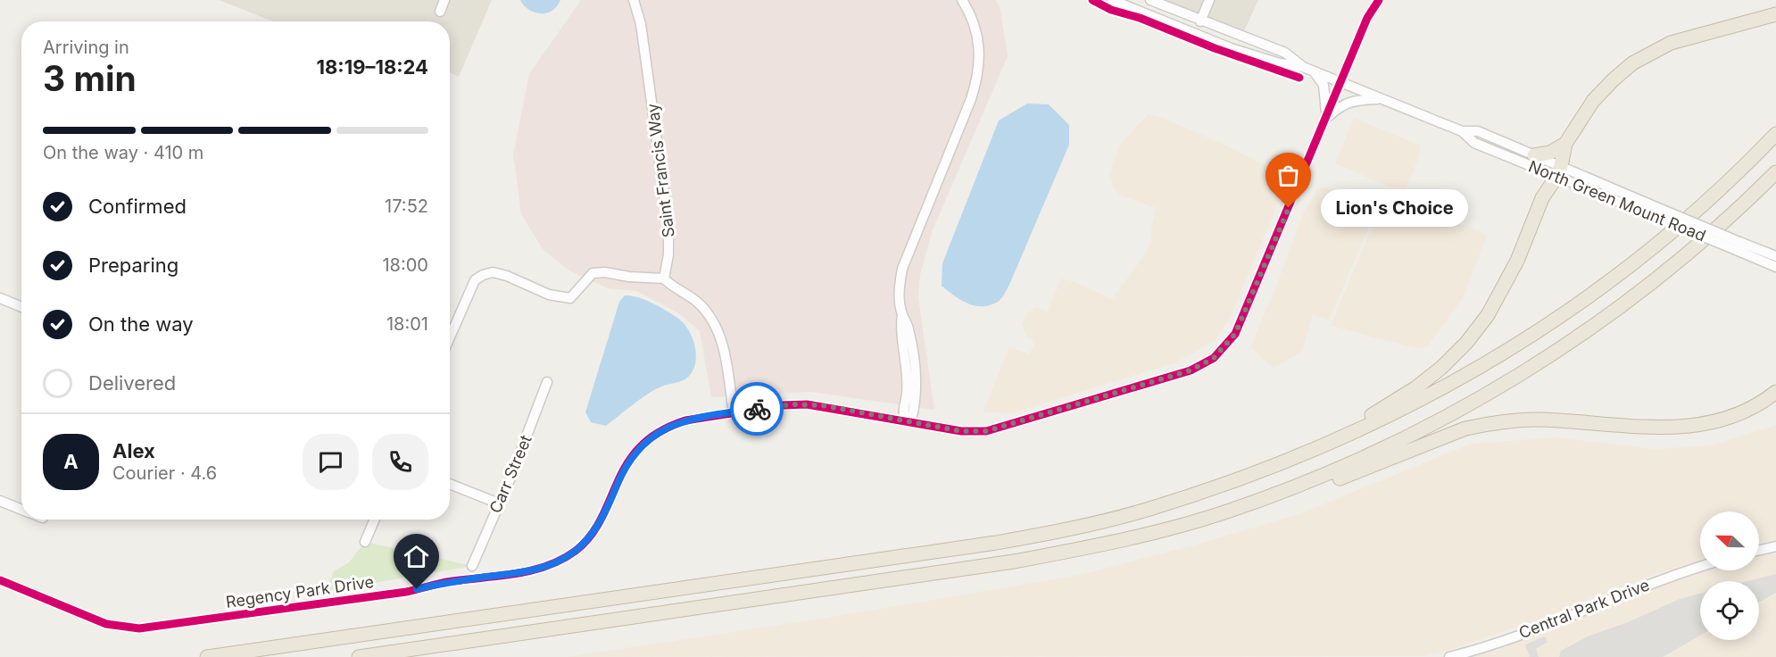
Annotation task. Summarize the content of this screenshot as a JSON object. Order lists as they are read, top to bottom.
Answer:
{
  "streets": {
    "street": [
      "Saint Francis Way",
      "North Green Mount Road",
      "Carr Street",
      "Regency Park Drive",
      "Central Park Drive"
    ]
  },
  "crossings": [
    ["North Green Mount Road", "Regency Park Drive"]
  ],
  "places": ["Lion's Choice"],
  "north": "left",
  "page": {
    "heading": ["3 min", "Arriving in", "18:19–18:24"],
    "panel": ["Alex", "Courier · 4.6"],
    "bar": "On the way · 410 m",
    "list": [
      ["Confirmed", "17:52"],
      ["Preparing", "18:00"],
      ["On the way", "18:01"],
      "Delivered"
    ],
    "bubble": "Lion's Choice",
    "round": "A"
  }
}
